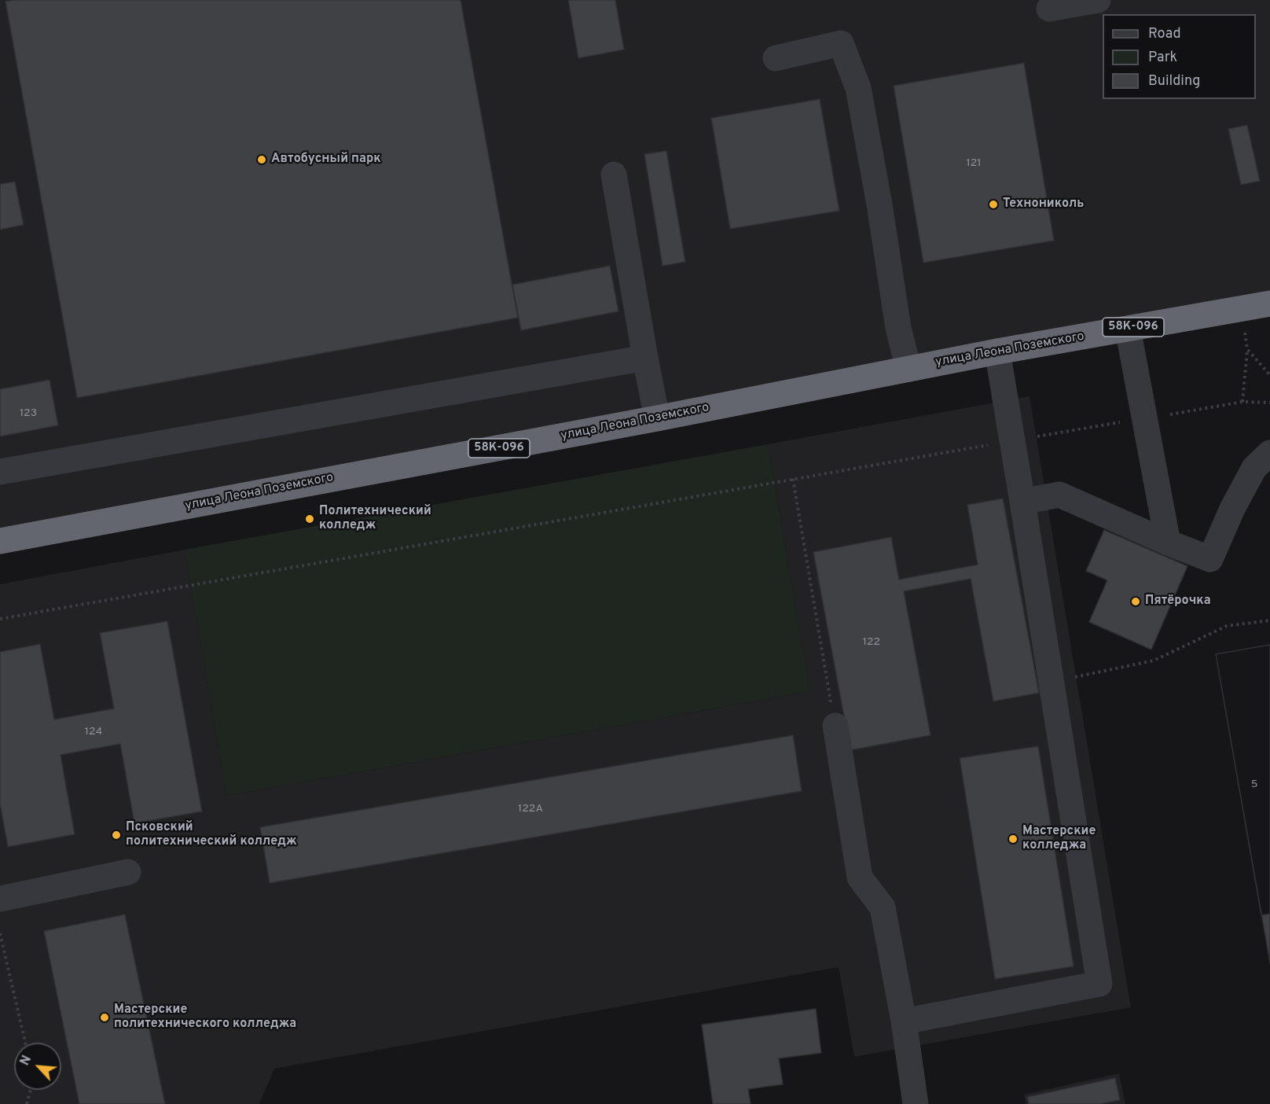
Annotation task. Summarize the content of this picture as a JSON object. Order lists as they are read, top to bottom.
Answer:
{
  "streets": {
    "highway": ["58К-096", "улица Леона Поземского"]
  },
  "places": [
    "Автобусный парк",
    "Технониколь",
    "Политехнический колледж",
    "Пятёрочка",
    "Псковский политехнический колледж",
    "Мастерские колледжа",
    "Мастерские политехнического колледжа"
  ],
  "house_numbers": [
    "121",
    "123",
    "122",
    "124",
    "5",
    "122А"
  ],
  "legend": ["Road", "Park", "Building"],
  "north": "top left"
}
